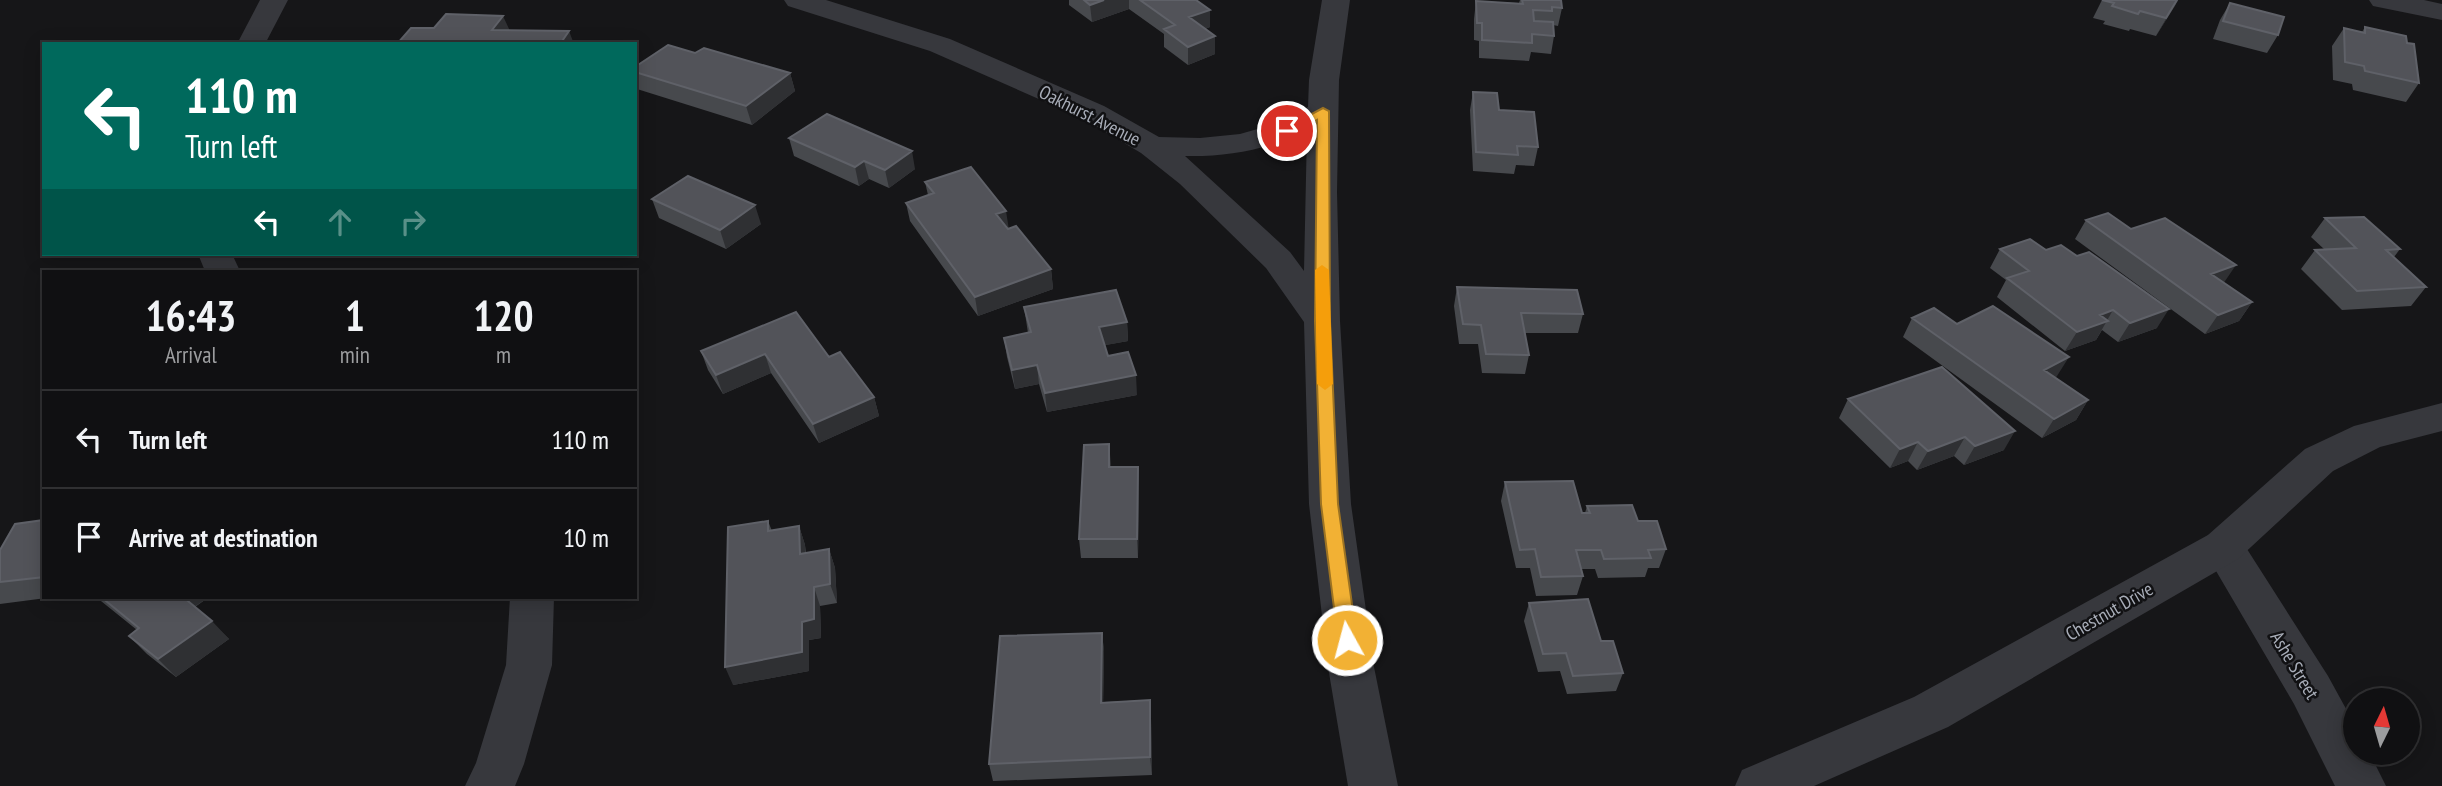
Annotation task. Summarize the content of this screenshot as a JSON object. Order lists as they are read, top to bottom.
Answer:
{
  "streets": {
    "street": ["Oakhurst Avenue", "Chestnut Drive", "Ashe Street"]
  },
  "crossings": [
    ["Chestnut Drive", "Ashe Street"]
  ],
  "north": "top",
  "page": {
    "turn": ["110 m", "Turn left"],
    "eta": [
      "16:43",
      "Arrival",
      "1",
      "min",
      "120",
      "m"
    ],
    "list": [
      {
        "name": "Turn left",
        "value": "110 m"
      },
      {
        "name": "Arrive at destination",
        "value": "10 m"
      }
    ]
  }
}
